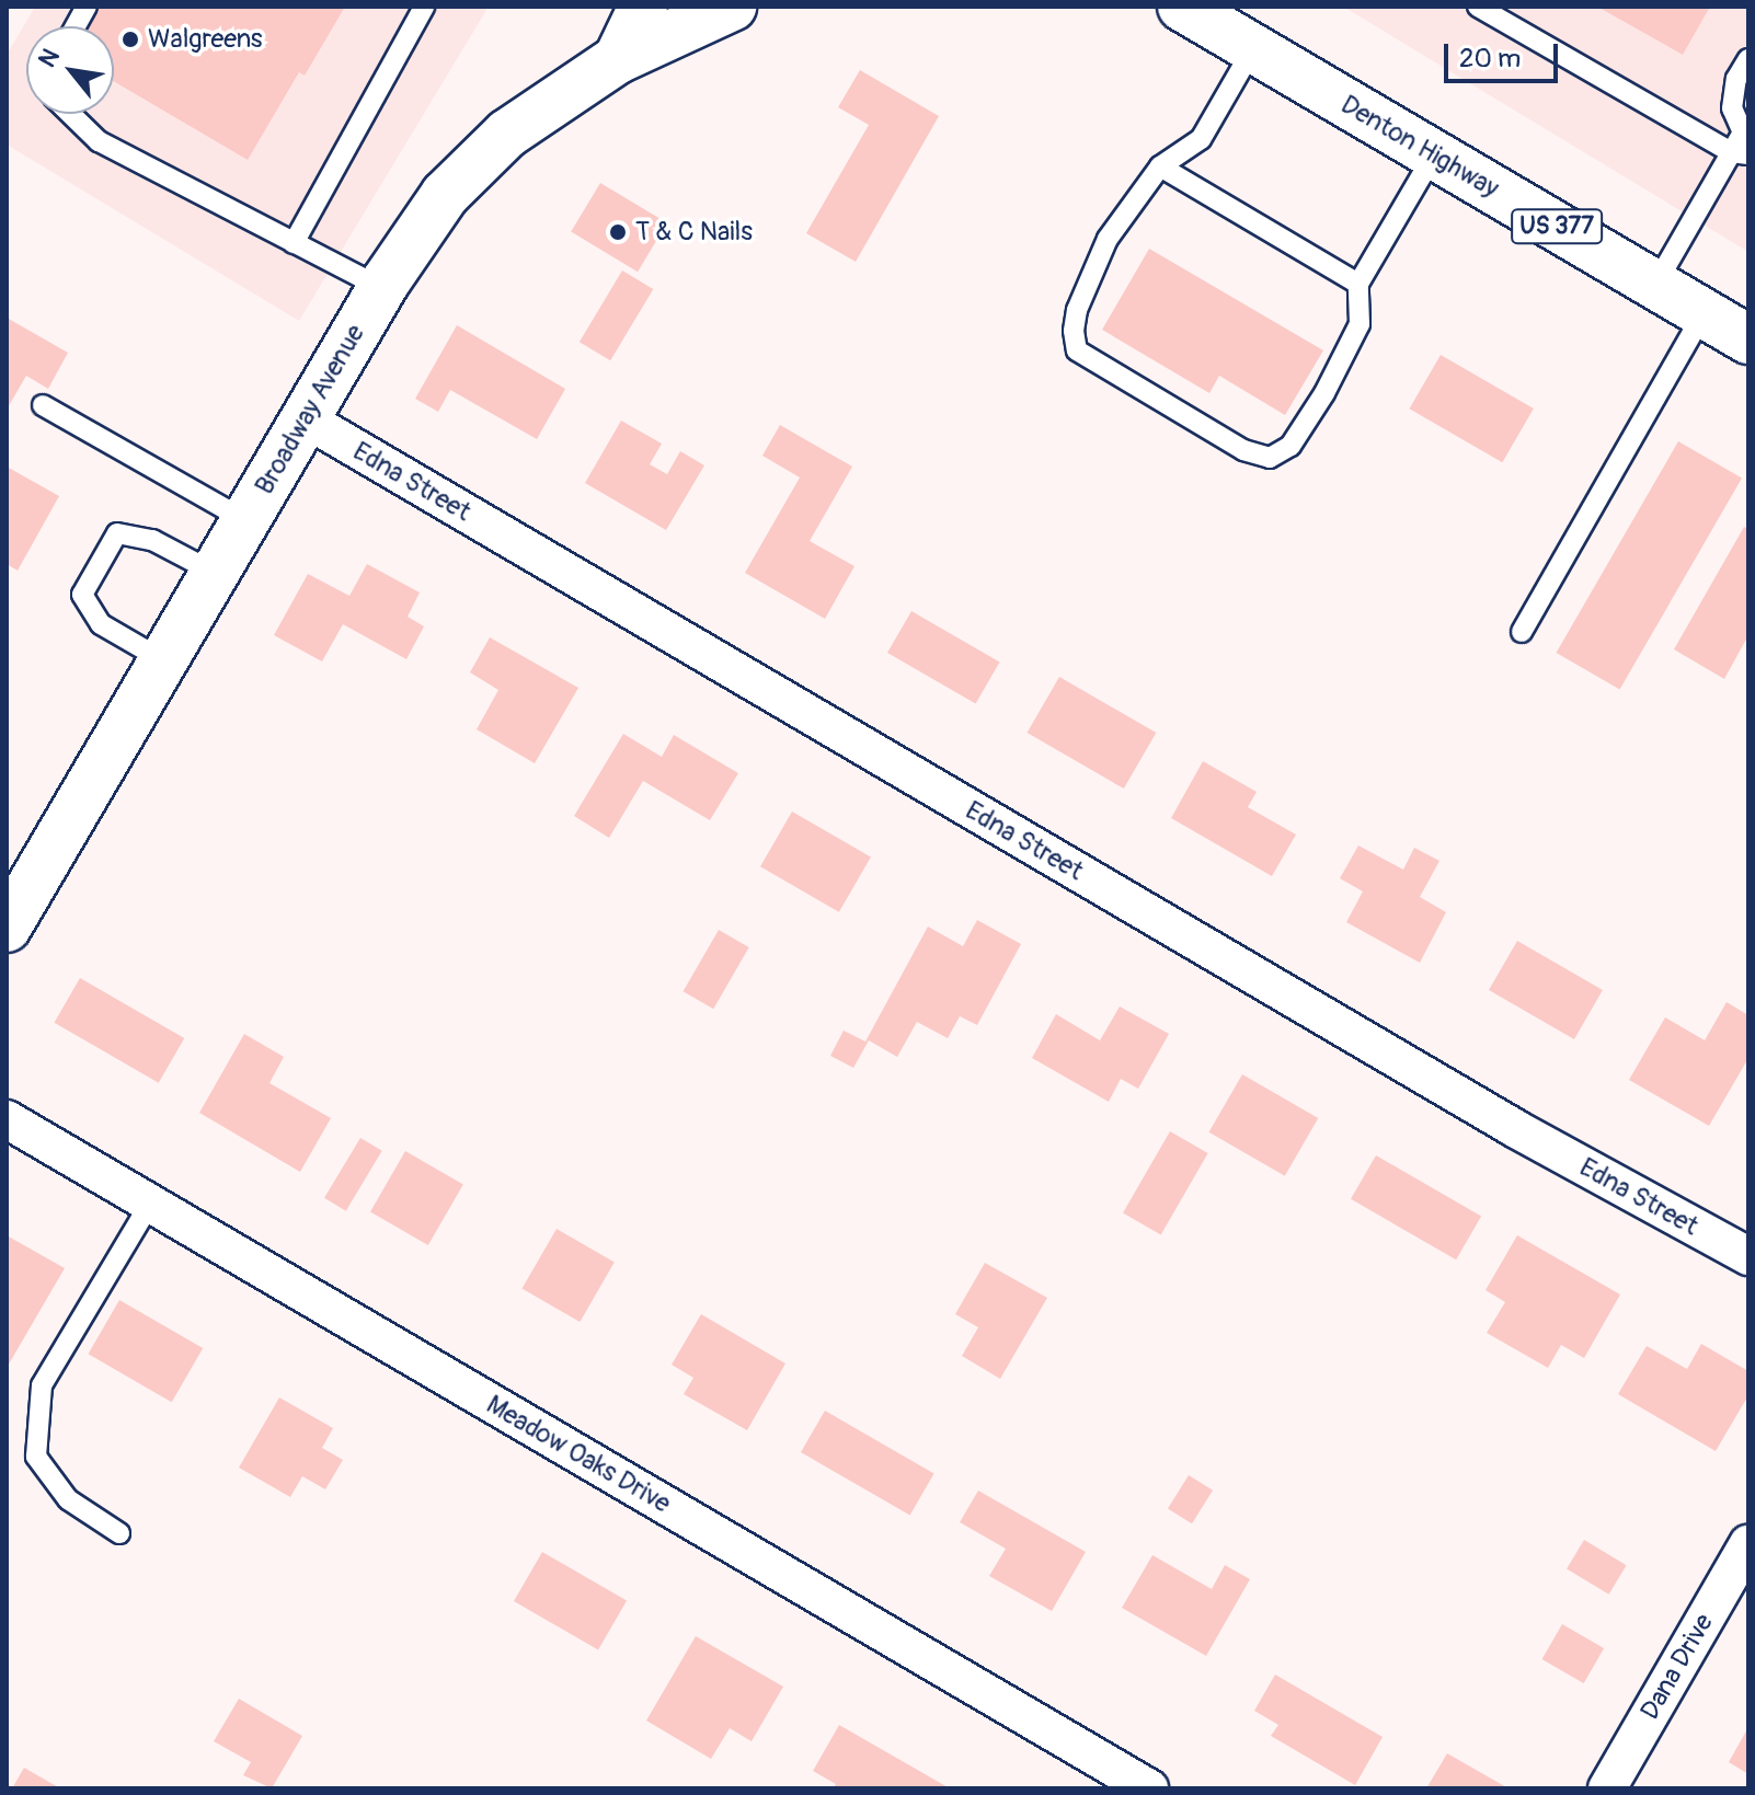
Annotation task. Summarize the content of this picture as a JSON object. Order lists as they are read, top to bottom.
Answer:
{
  "streets": {
    "main road": ["Denton Highway", "US 377", "Broadway Avenue"],
    "street": ["Edna Street", "Meadow Oaks Drive", "Dana Drive"]
  },
  "crossings": [
    ["Broadway Avenue", "Edna Street"]
  ],
  "places": ["Walgreens", "T & C Nails"],
  "scale_bar": "20 m",
  "north": "top left"
}
